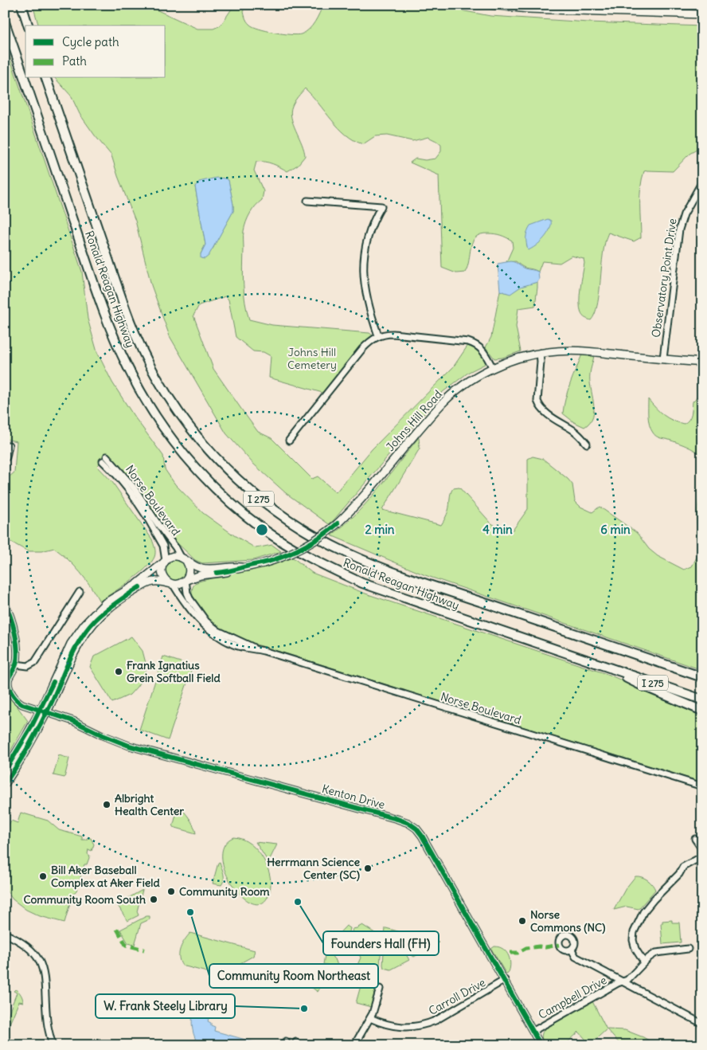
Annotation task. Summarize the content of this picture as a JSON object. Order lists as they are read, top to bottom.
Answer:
{
  "streets": {
    "highway": ["Ronald Reagan Highway", "I 275"],
    "main road": ["Johns Hill Road"],
    "street": [
      "Observatory Point Drive",
      "Norse Boulevard",
      "Kenton Drive",
      "Carroll Drive",
      "Campbell Drive"
    ]
  },
  "crossings": [
    ["Observatory Point Drive", "Johns Hill Road"],
    ["Johns Hill Road", "Norse Boulevard"],
    ["Kenton Drive", "Carroll Drive"],
    ["Kenton Drive", "Campbell Drive"]
  ],
  "parks": ["Johns Hill Cemetery"],
  "places": [
    "Frank Ignatius Grein Softball Field",
    "Albright Health Center",
    "Herrmann Science Center (SC)",
    "Bill Aker Baseball Complex at Aker Field",
    "Community Room",
    "Community Room South",
    "Founders Hall (FH)",
    "Community Room Northeast",
    "Norse Commons (NC)",
    "W. Frank Steely Library"
  ],
  "legend": ["Cycle path", "Path"],
  "rings": ["2 min", "4 min", "6 min"]
}
